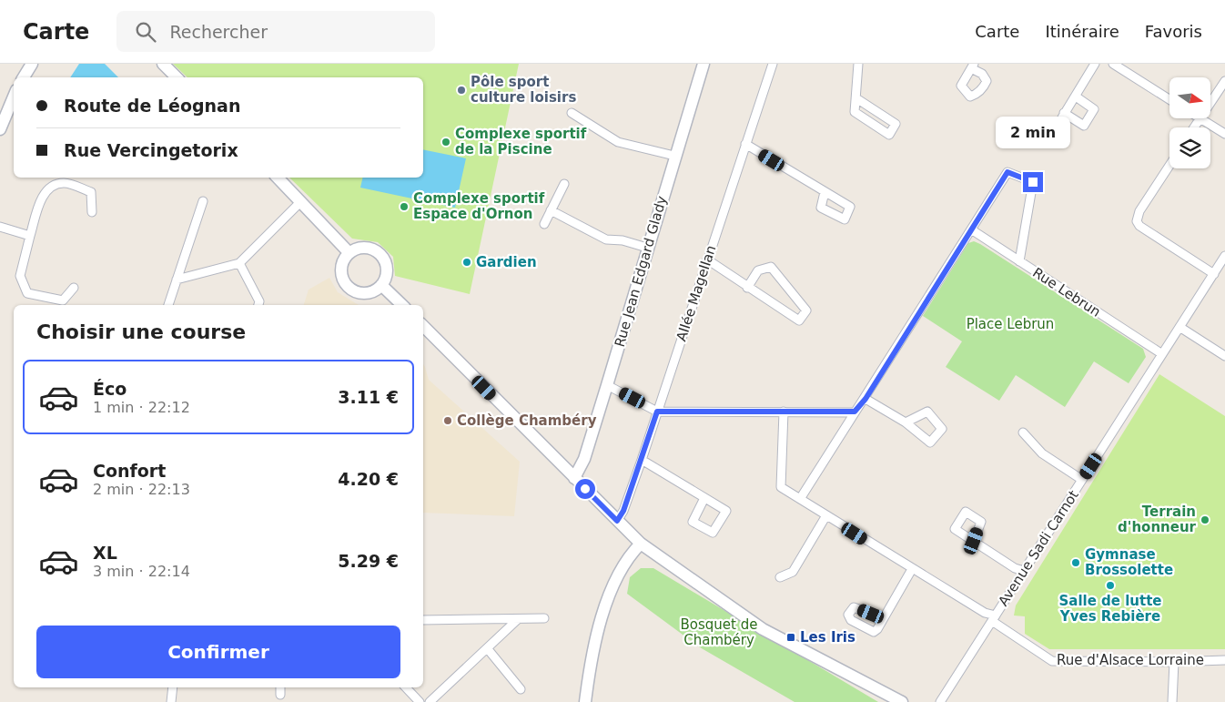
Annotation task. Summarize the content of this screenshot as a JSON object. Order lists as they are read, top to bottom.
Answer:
{
  "streets": {
    "main road": ["Rue Jean Edgard Glady"],
    "street": [
      "Rue Lebrun",
      "Allée Magellan",
      "Avenue Sadi Carnot",
      "Rue d'Alsace Lorraine"
    ]
  },
  "crossings": [
    ["Rue Lebrun", "Avenue Sadi Carnot"],
    ["Avenue Sadi Carnot", "Rue d'Alsace Lorraine"]
  ],
  "parks": ["Place Lebrun", "Bosquet de Chambéry"],
  "places": {
    "other": [
      "Pôle sport culture loisirs",
      "Complexe sportif de la Piscine",
      "Complexe sportif Espace d'Ornon",
      "Gardien",
      "Collège Chambéry",
      "Terrain d'honneur",
      "Gymnase Brossolette",
      "Salle de lutte Yves Rebière"
    ],
    "transit": ["Les Iris"]
  },
  "north": "right",
  "page": {
    "header": "Carte",
    "search": "Rechercher",
    "nav": ["Carte", "Itinéraire", "Favoris"],
    "banner": ["Route de Léognan", "Rue Vercingetorix"],
    "bubble": "2 min",
    "heading": "Choisir une course",
    "list": [
      {
        "name": "Éco",
        "note": "1 min · 22:12",
        "value": "3.11 €"
      },
      {
        "name": "Confort",
        "note": "2 min · 22:13",
        "value": "4.20 €"
      },
      {
        "name": "XL",
        "note": "3 min · 22:14",
        "value": "5.29 €"
      }
    ],
    "buttons": "Confirmer"
  }
}
